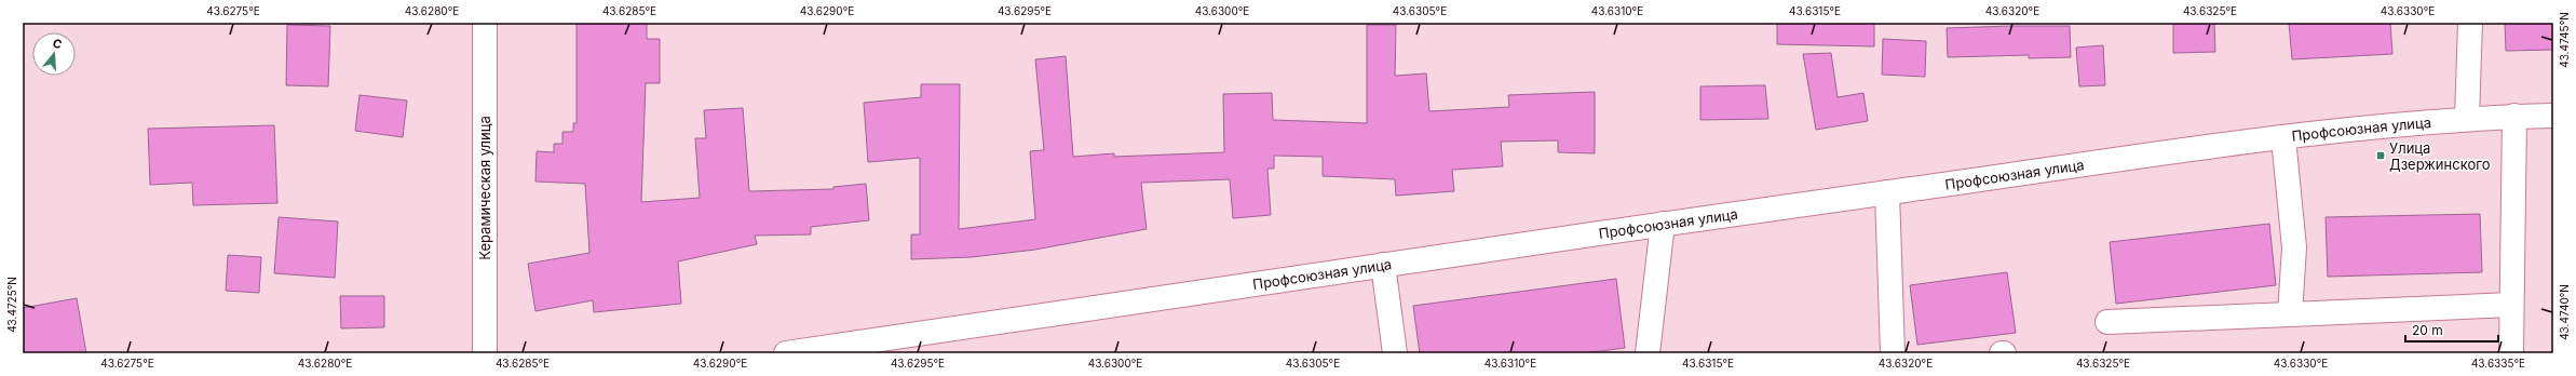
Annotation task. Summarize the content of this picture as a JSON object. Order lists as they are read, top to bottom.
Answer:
{
  "streets": {
    "street": ["Профсоюзная улица", "Керамическая улица"]
  },
  "places": {
    "transit": ["Улица Дзержинского"]
  },
  "scale_bar": "20 m",
  "north": "top",
  "coordinates": [
    "43.6275°E",
    "43.6280°E",
    "43.6285°E",
    "43.6290°E",
    "43.6295°E",
    "43.6300°E",
    "43.6305°E",
    "43.6310°E",
    "43.6315°E",
    "43.6320°E",
    "43.6325°E",
    "43.6330°E",
    "43.4745°N",
    "43.4725°N",
    "43.4740°N",
    "43.6335°E"
  ]
}
